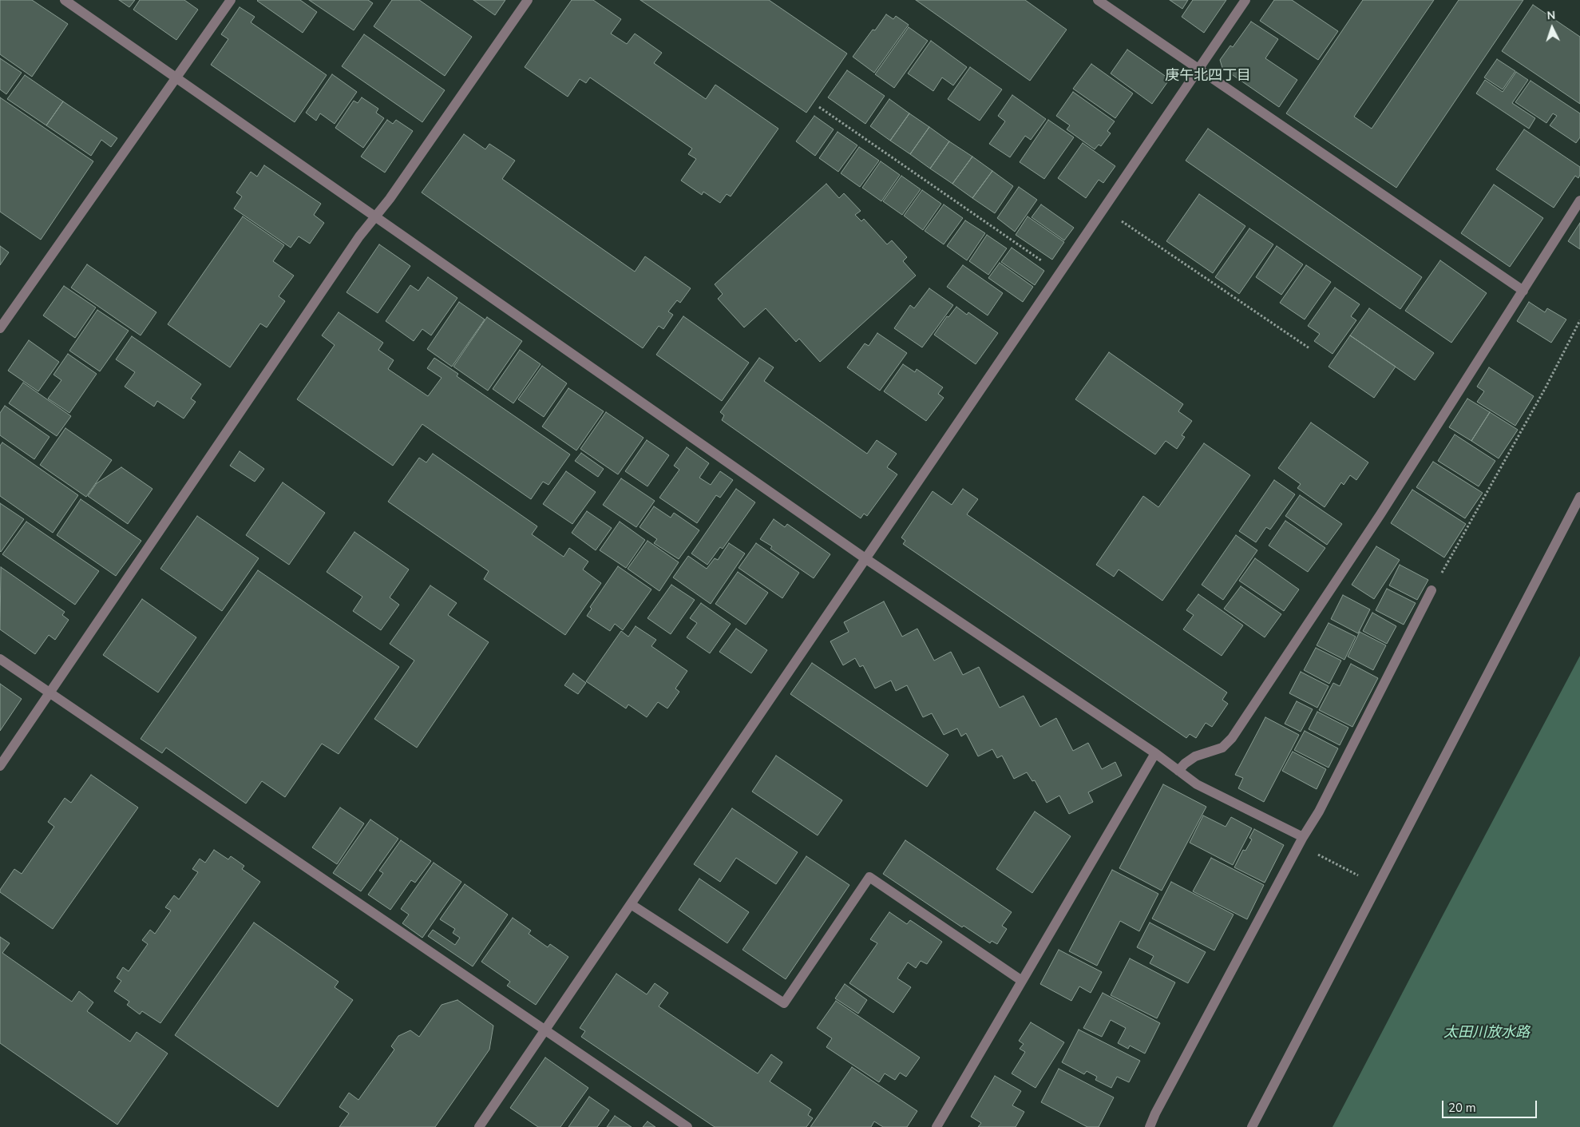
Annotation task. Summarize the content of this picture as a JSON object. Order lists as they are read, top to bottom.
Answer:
{
  "districts": ["庚午北四丁目"],
  "water": ["太田川放水路"],
  "scale_bar": "20 m",
  "north": "top"
}
